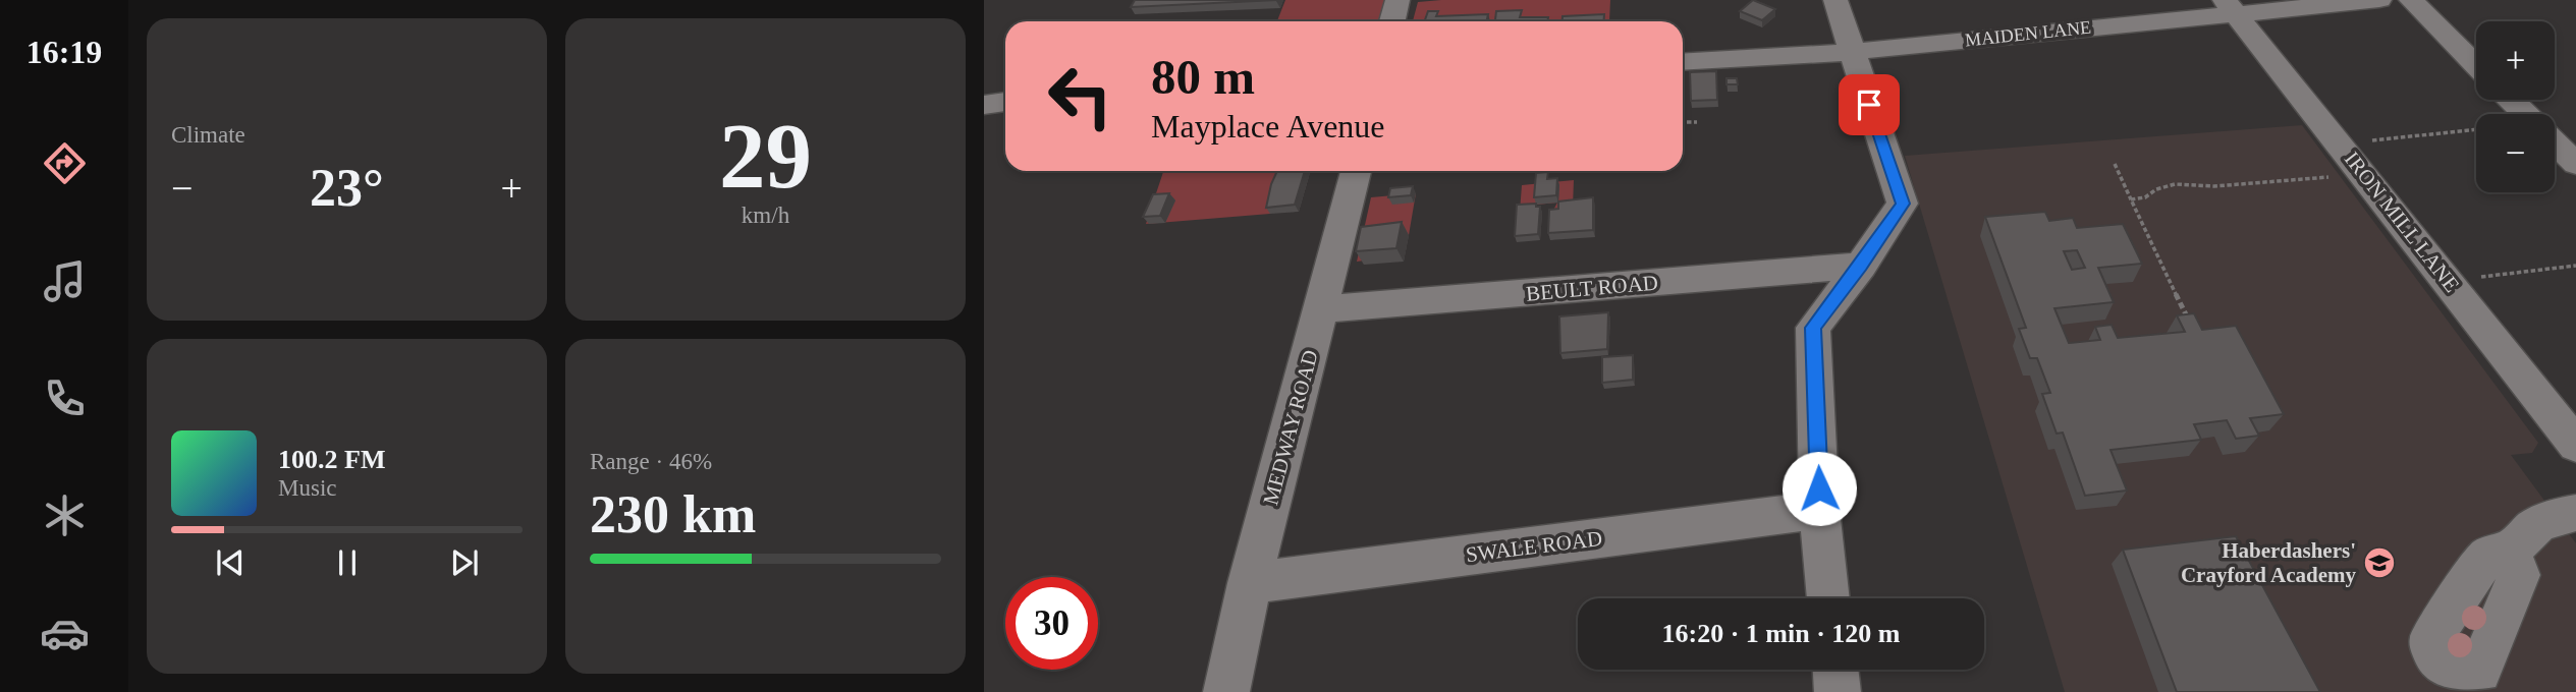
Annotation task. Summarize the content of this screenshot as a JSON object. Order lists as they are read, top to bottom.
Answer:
{
  "streets": {
    "street": [
      "MAIDEN LANE",
      "IRON MILL LANE",
      "BEULT ROAD",
      "MEDWAY ROAD",
      "SWALE ROAD"
    ]
  },
  "crossings": [
    ["MAIDEN LANE", "IRON MILL LANE"],
    ["BEULT ROAD", "MEDWAY ROAD"],
    ["MEDWAY ROAD", "SWALE ROAD"]
  ],
  "places": {
    "school or university": ["Haberdashers' Crayford Academy"]
  },
  "page": {
    "tabs": "16:19",
    "tile": [
      "Climate",
      ["29", "km/h"],
      ["Range · 46%", "230 km"]
    ],
    "map_buttons": ["+", "−"],
    "turn": ["80 m", "Mayplace Avenue"],
    "heat": ["−", "23°", "+"],
    "song": ["100.2 FM", "Music"],
    "limit": "30",
    "trip": "16:20 · 1 min · 120 m"
  }
}
